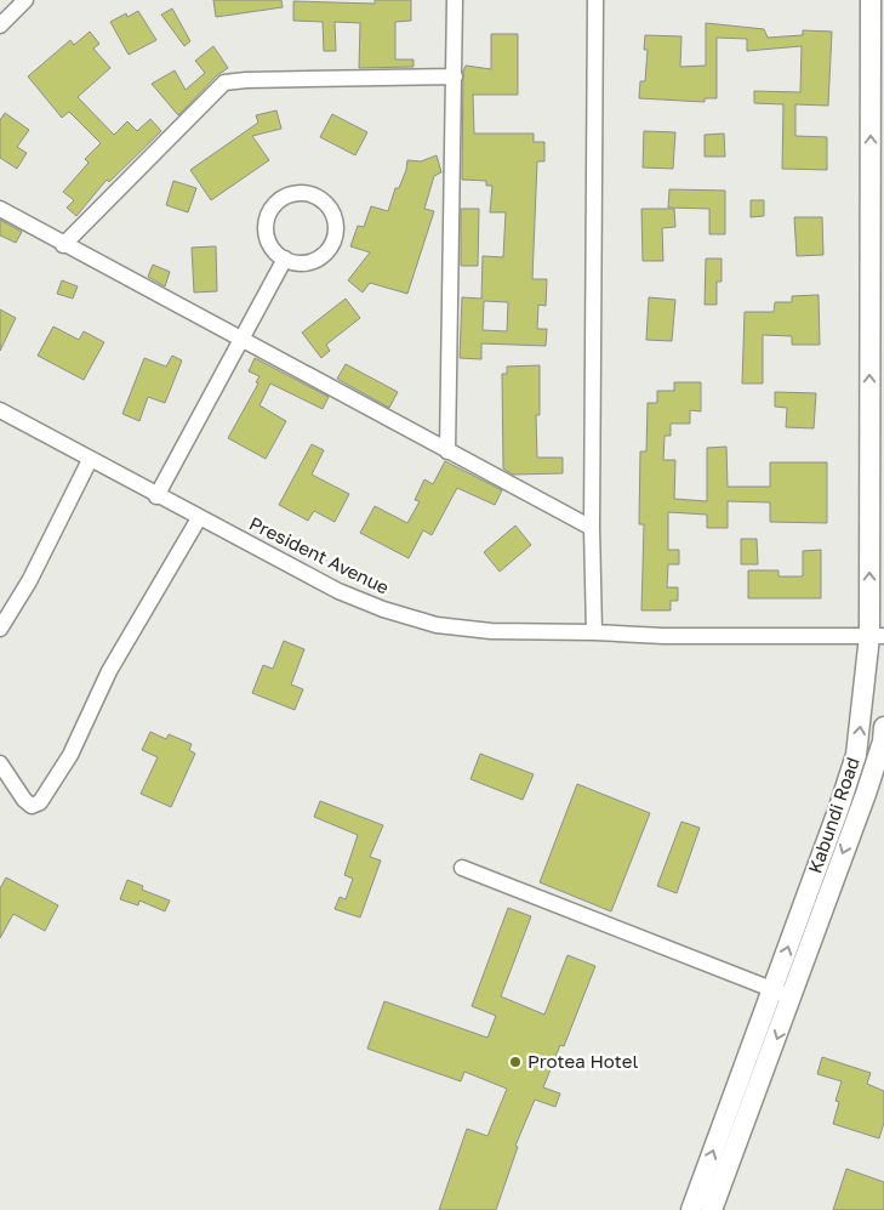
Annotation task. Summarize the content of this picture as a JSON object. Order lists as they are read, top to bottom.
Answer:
{
  "streets": {
    "street": ["President Avenue", "Kabundi Road"]
  },
  "crossings": [
    ["President Avenue", "Kabundi Road"]
  ],
  "places": ["Protea Hotel"]
}
